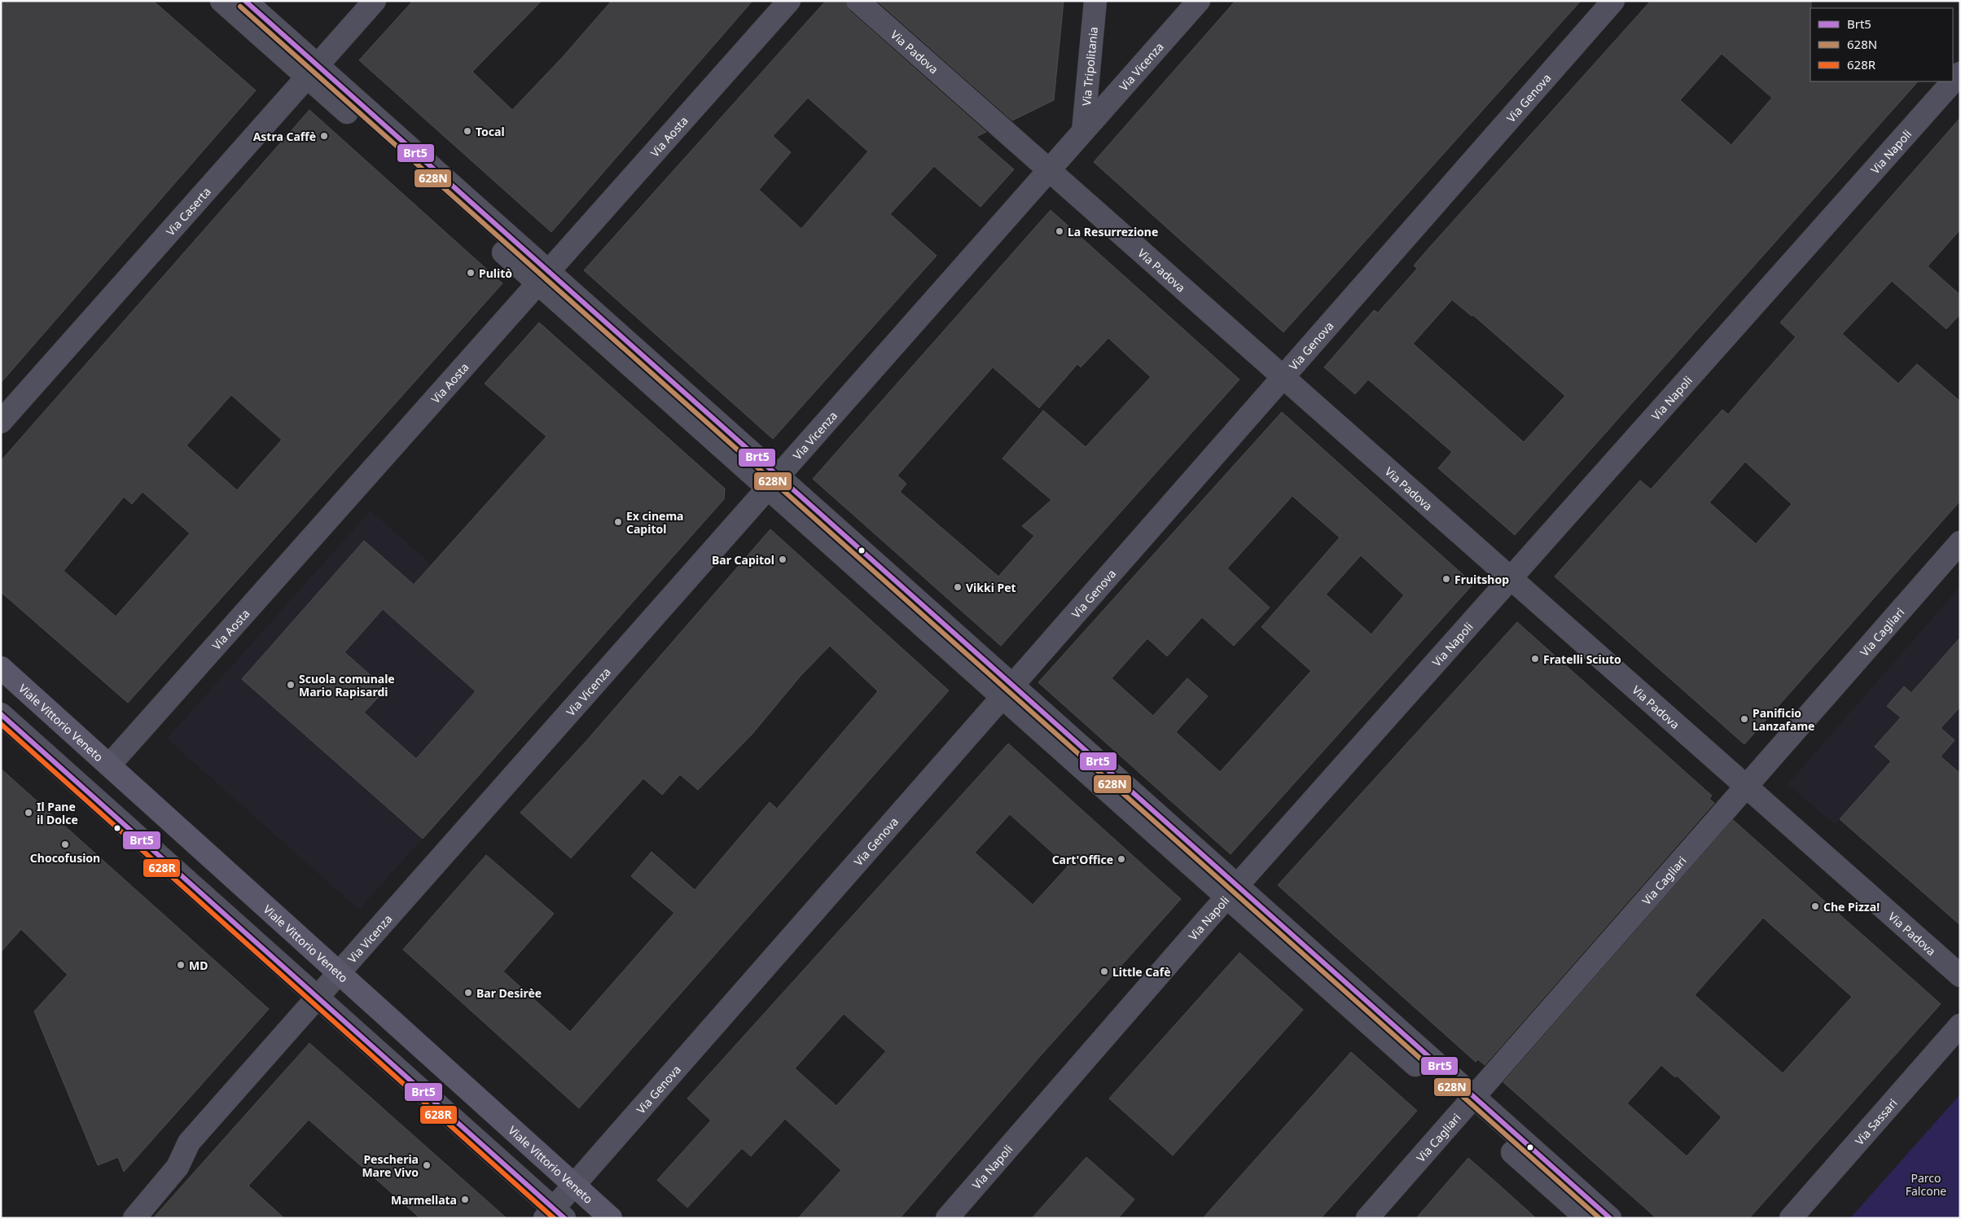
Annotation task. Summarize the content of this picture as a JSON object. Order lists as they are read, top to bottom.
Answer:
{
  "streets": {
    "main road": ["Viale Vittorio Veneto"],
    "street": [
      "Via Padova",
      "Via Tripolitania",
      "Via Vicenza",
      "Via Genova",
      "Via Aosta",
      "Via Napoli",
      "Via Caserta",
      "Via Cagliari",
      "Via Sassari"
    ]
  },
  "crossings": [
    ["Via Padova", "Via Vicenza"],
    ["Via Padova", "Via Genova"],
    ["Via Padova", "Via Napoli"],
    ["Via Padova", "Via Cagliari"],
    ["Via Tripolitania", "Via Vicenza"],
    ["Via Vicenza", "Viale Vittorio Veneto"],
    ["Via Genova", "Viale Vittorio Veneto"],
    ["Via Aosta", "Viale Vittorio Veneto"]
  ],
  "parks": ["Parco Falcone"],
  "places": [
    "Tocal",
    "Astra Caffè",
    "La Resurrezione",
    "Pulitò",
    "Ex cinema Capitol",
    "Bar Capitol",
    "Fruitshop",
    "Vikki Pet",
    "Fratelli Sciuto",
    "Scuola comunale Mario Rapisardi",
    "Panificio Lanzafame",
    "Il Pane il Dolce",
    "Chocofusion",
    "Cart'Office",
    "Che Pizza!",
    "MD",
    "Little Cafè",
    "Bar Desirèe",
    "Pescheria Mare Vivo",
    "Marmellata"
  ],
  "lines": ["transit line Brt5", "transit line 628N", "transit line 628R"],
  "legend": ["Brt5", "628N", "628R"]
}
